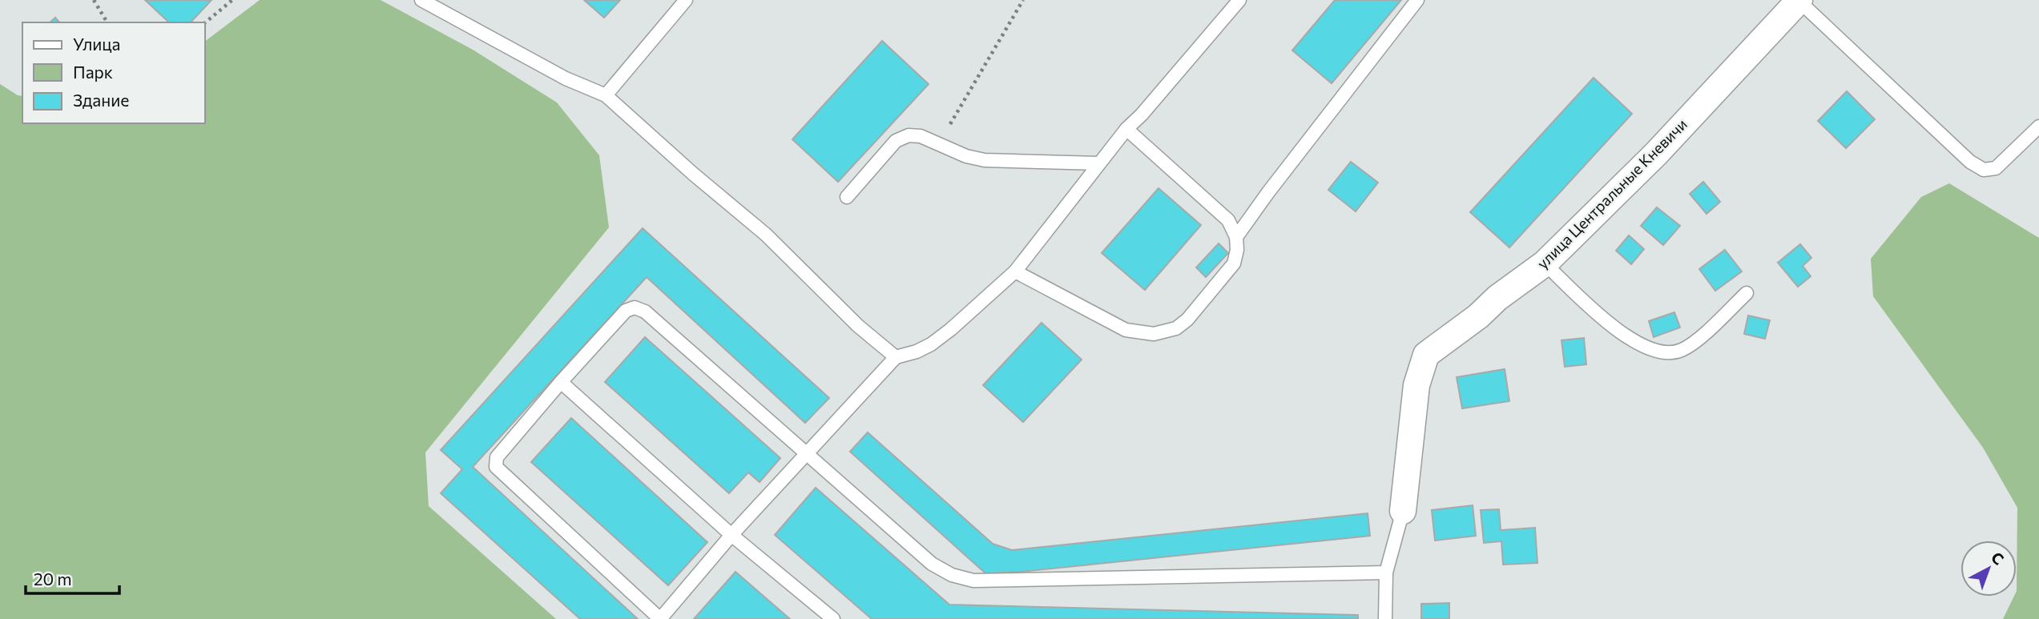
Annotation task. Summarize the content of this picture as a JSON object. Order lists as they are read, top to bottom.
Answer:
{
  "streets": {
    "street": ["улица Центральные Кневичи"]
  },
  "legend": ["Улица", "Парк", "Здание"],
  "scale_bar": "20 m",
  "north": "top right"
}
